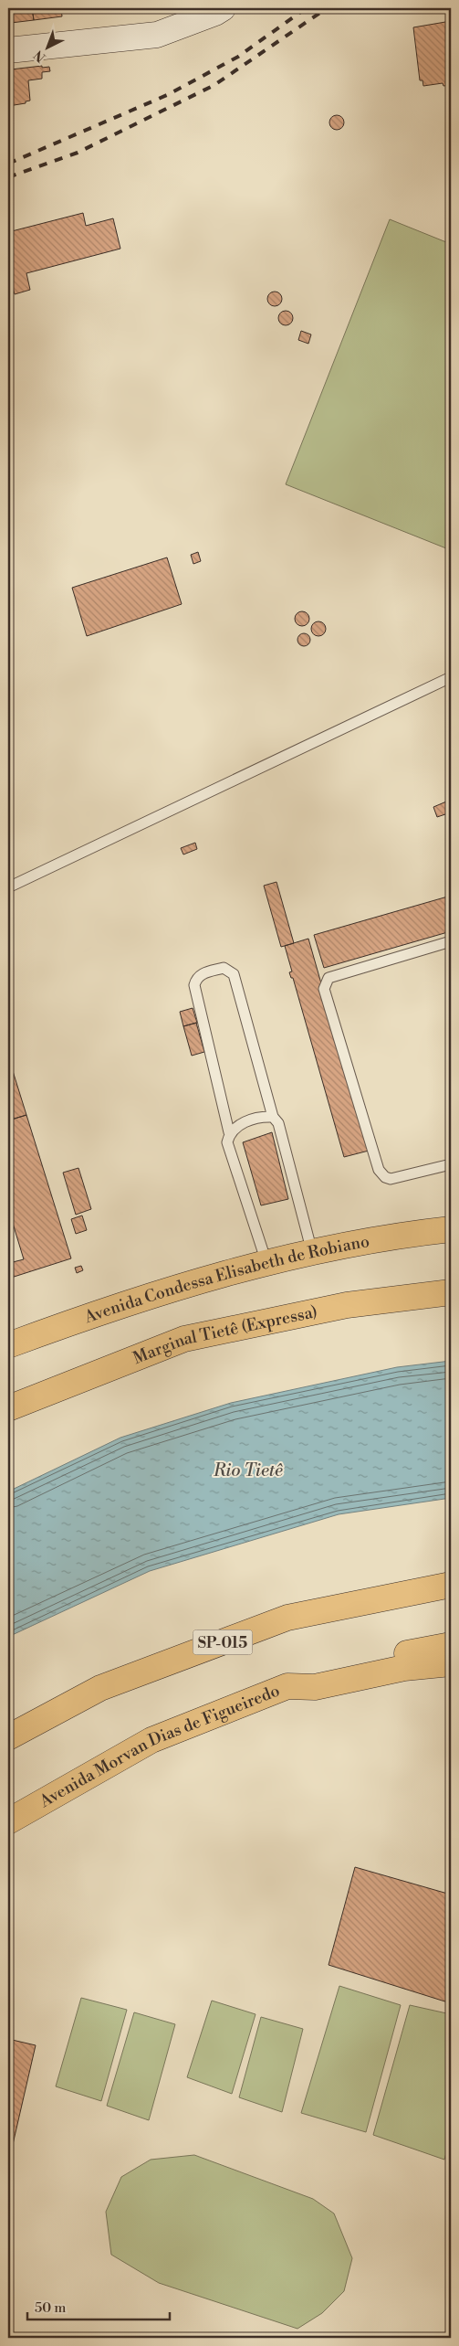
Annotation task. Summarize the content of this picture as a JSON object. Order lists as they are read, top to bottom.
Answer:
{
  "streets": {
    "highway": [
      "Avenida Condessa Elisabeth de Robiano",
      "Marginal Tietê (Expressa)",
      "SP-015",
      "Avenida Morvan Dias de Figueiredo"
    ]
  },
  "water": ["Rio Tietê"],
  "scale_bar": "50 m",
  "north": "bottom left"
}
